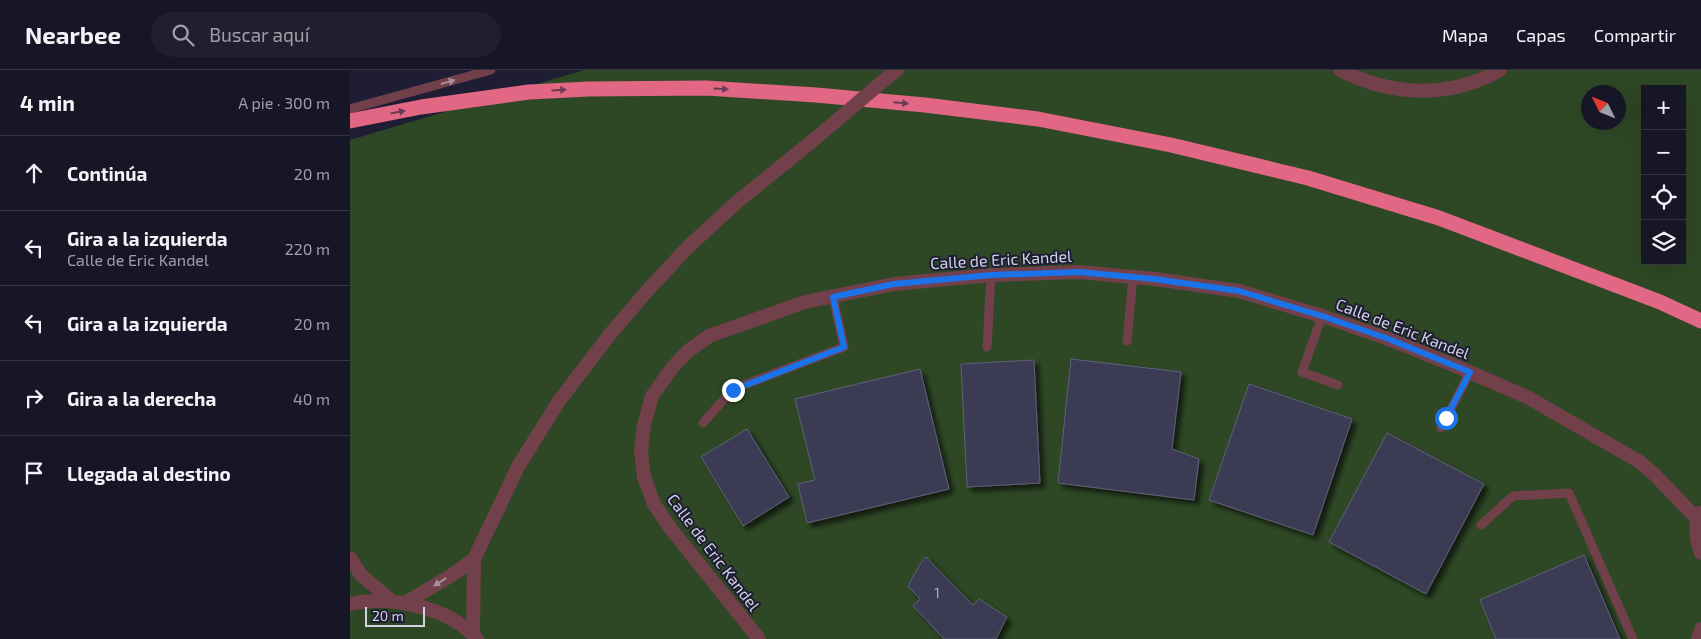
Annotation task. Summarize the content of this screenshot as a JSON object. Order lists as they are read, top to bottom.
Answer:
{
  "streets": {
    "street": ["Calle de Eric Kandel"]
  },
  "house_numbers": ["1"],
  "scale_bar": "20 m",
  "north": "top left",
  "page": {
    "header": "Nearbee",
    "search": "Buscar aquí",
    "nav": ["Mapa", "Capas", "Compartir"],
    "heading": ["4 min", "A pie · 300 m"],
    "map_buttons": ["+", "−"],
    "list": [
      ["Continúa", "20 m"],
      ["Gira a la izquierda", "Calle de Eric Kandel", "220 m"],
      ["Gira a la izquierda", "20 m"],
      ["Gira a la derecha", "40 m"],
      "Llegada al destino"
    ],
    "scale": "20 m"
  }
}
